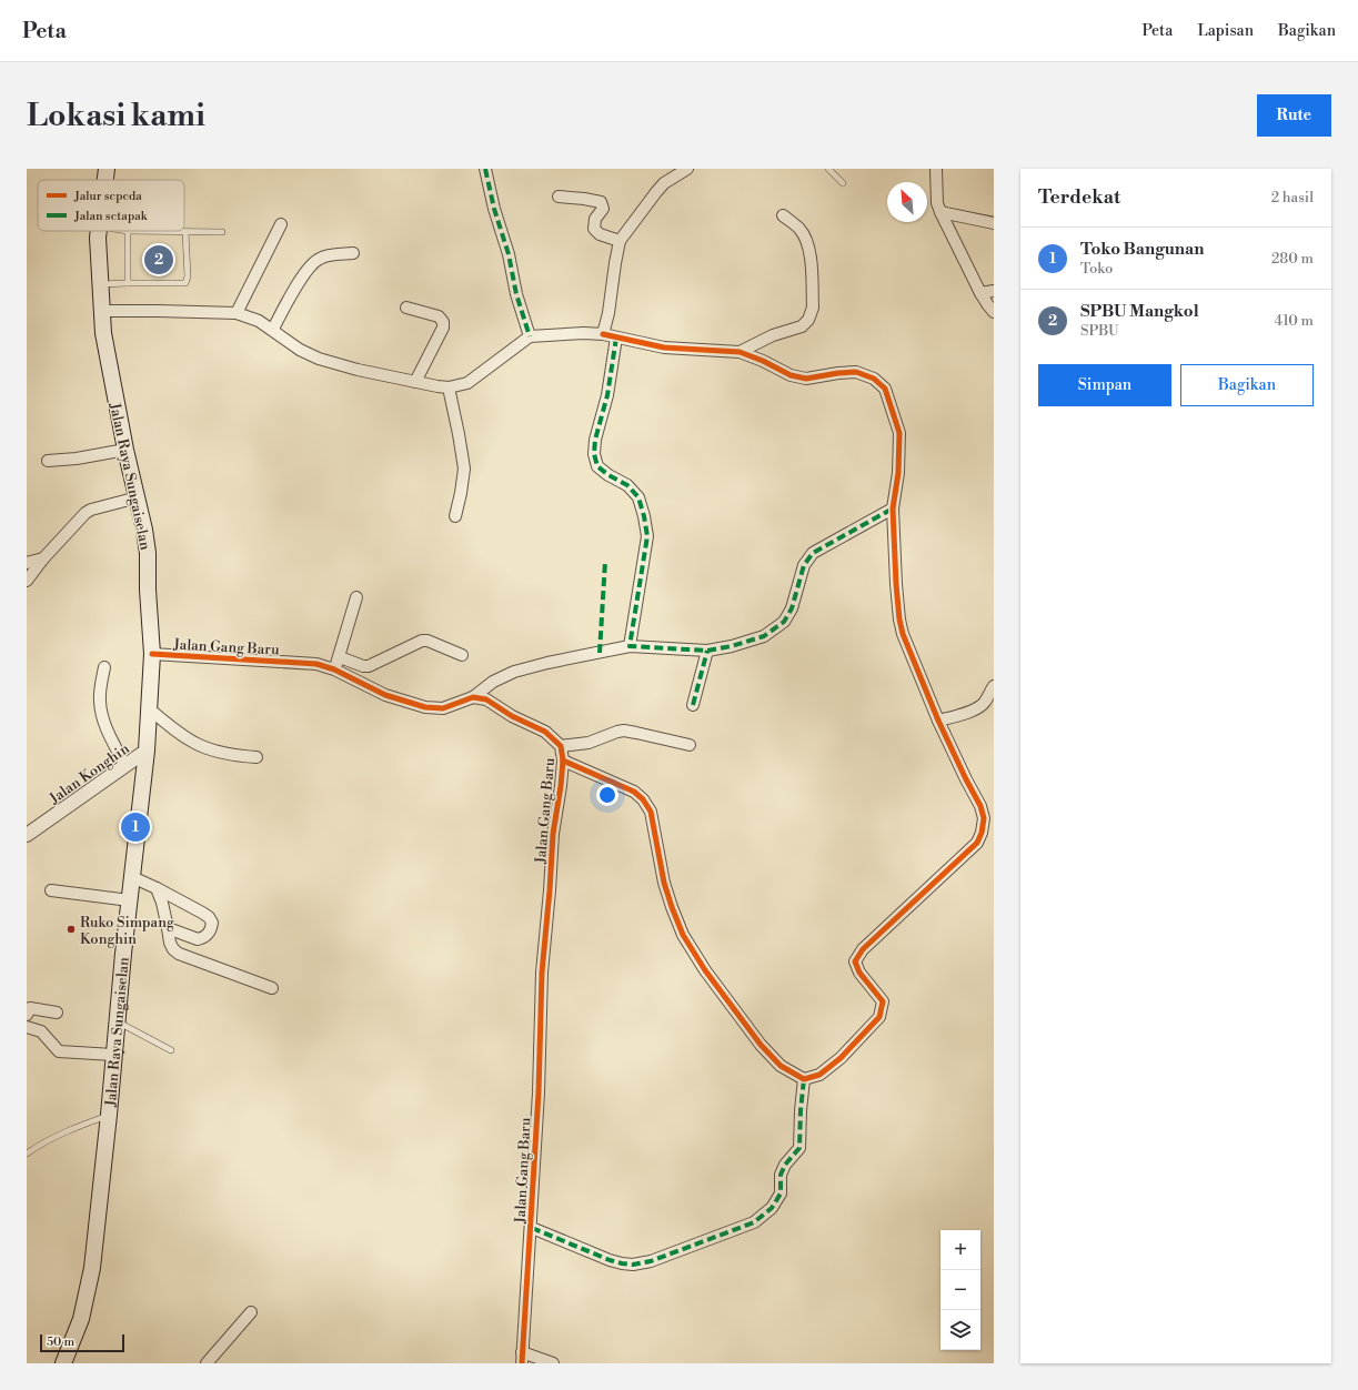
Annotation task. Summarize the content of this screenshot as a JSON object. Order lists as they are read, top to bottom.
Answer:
{
  "streets": {
    "main road": ["Jalan Raya Sungaiselan"],
    "street": ["Jalan Gang Baru", "Jalan Konghin"]
  },
  "crossings": [
    ["Jalan Raya Sungaiselan", "Jalan Gang Baru"],
    ["Jalan Raya Sungaiselan", "Jalan Konghin"]
  ],
  "places": ["Ruko Simpang Konghin"],
  "legend": ["Jalur sepeda", "Jalan setapak"],
  "scale_bar": "50 m",
  "north": "top left",
  "page": {
    "header": "Peta",
    "nav": ["Peta", "Lapisan", "Bagikan"],
    "buttons": [
      "Rute",
      ["Simpan", "Bagikan"]
    ],
    "title": "Lokasi kami",
    "heading": ["Terdekat", "2 hasil"],
    "list": [
      {
        "mark": "1",
        "name": "Toko Bangunan",
        "note": "Toko",
        "value": "280 m"
      },
      {
        "mark": "2",
        "name": "SPBU Mangkol",
        "note": "SPBU",
        "value": "410 m"
      }
    ],
    "pins": ["2", "1"],
    "map_buttons": ["+", "−"],
    "scale": "50 m"
  }
}
